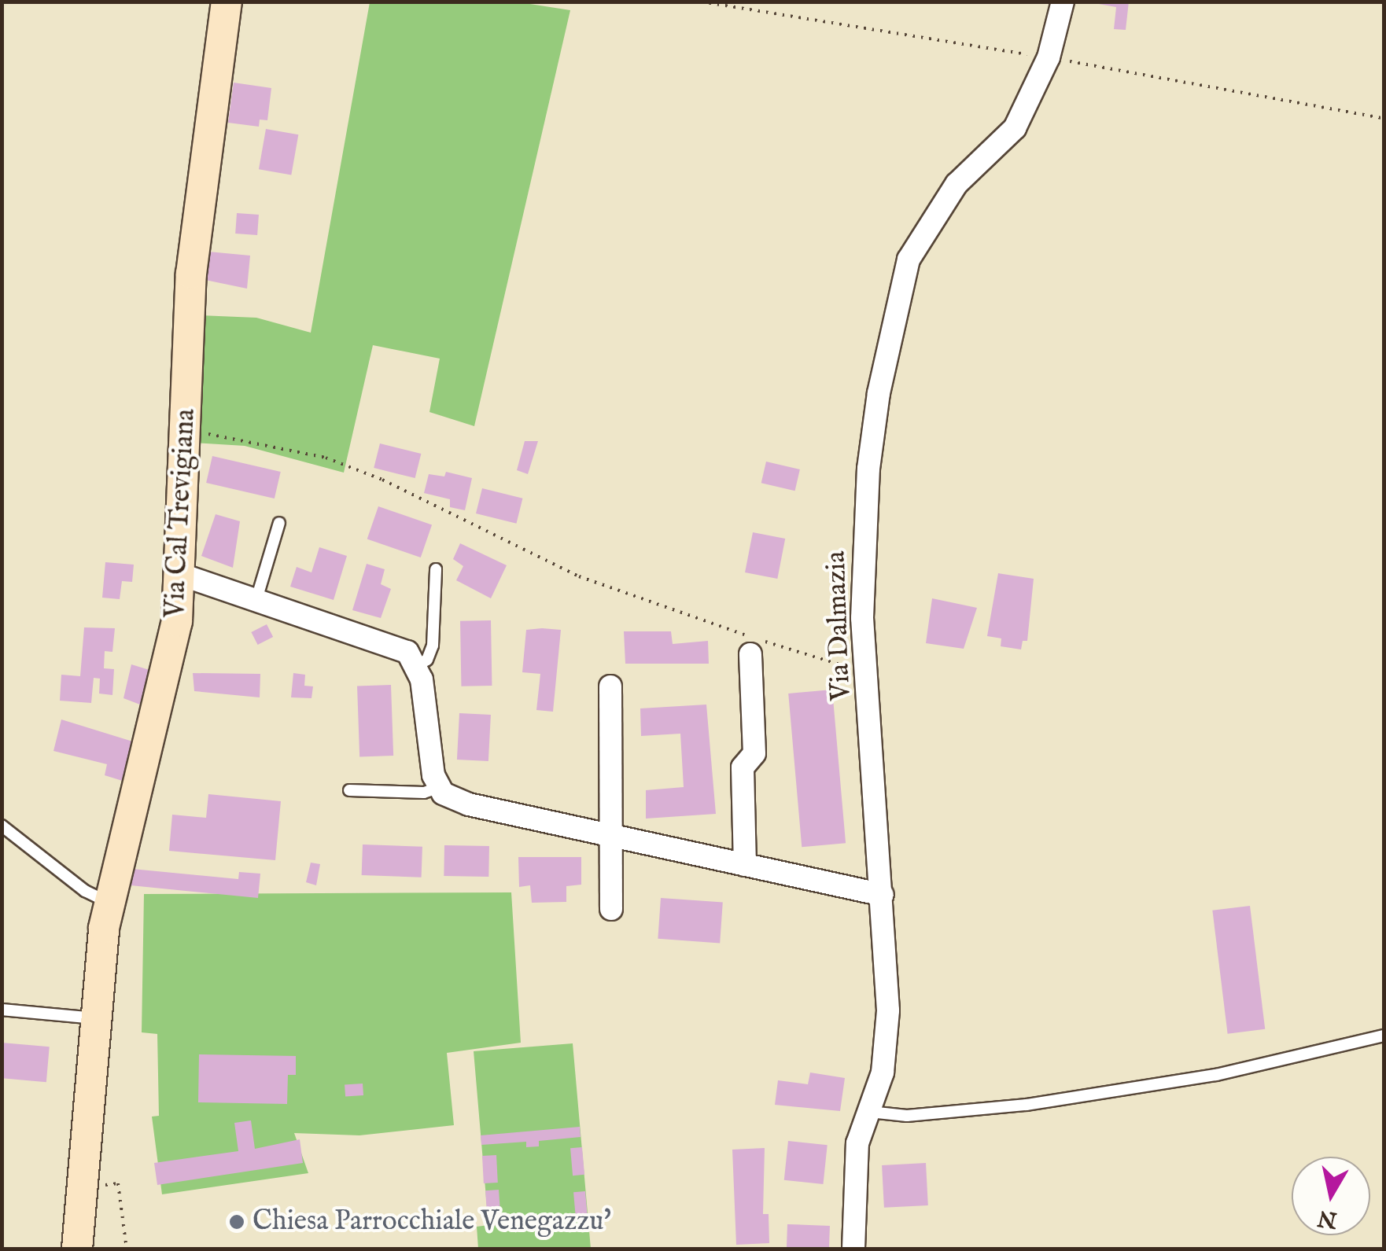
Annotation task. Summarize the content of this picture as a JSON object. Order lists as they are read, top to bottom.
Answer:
{
  "streets": {
    "street": ["Via Cal Trevigiana", "Via Dalmazia"]
  },
  "places": ["Chiesa Parrocchiale Venegazzu'"],
  "north": "bottom"
}
